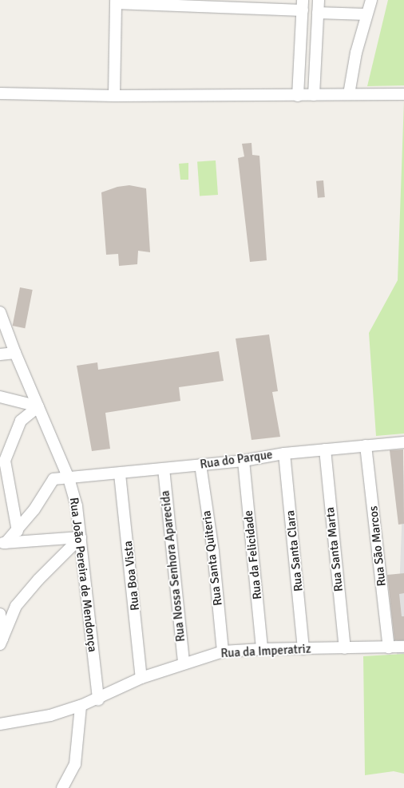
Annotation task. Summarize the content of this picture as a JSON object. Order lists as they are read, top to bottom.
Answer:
{
  "streets": {
    "street": [
      "Rua do Parque",
      "Rua São Marcos",
      "Rua Santa Marta",
      "Rua Santa Clara",
      "Rua da Felicidade",
      "Rua Santa Quiteria",
      "Rua Nossa Senhora Aparecida",
      "Rua João Pereira de Mendonça",
      "Rua Boa Vista",
      "Rua da Imperatriz"
    ]
  },
  "crossings": [
    ["Rua do Parque", "Rua São Marcos"],
    ["Rua do Parque", "Rua Santa Marta"],
    ["Rua do Parque", "Rua Santa Clara"],
    ["Rua do Parque", "Rua da Felicidade"],
    ["Rua do Parque", "Rua Santa Quiteria"],
    ["Rua do Parque", "Rua Nossa Senhora Aparecida"],
    ["Rua do Parque", "Rua João Pereira de Mendonça"],
    ["Rua do Parque", "Rua Boa Vista"],
    ["Rua São Marcos", "Rua da Imperatriz"],
    ["Rua Santa Marta", "Rua da Imperatriz"],
    ["Rua Santa Clara", "Rua da Imperatriz"],
    ["Rua da Felicidade", "Rua da Imperatriz"],
    ["Rua Santa Quiteria", "Rua da Imperatriz"],
    ["Rua Nossa Senhora Aparecida", "Rua da Imperatriz"],
    ["Rua João Pereira de Mendonça", "Rua da Imperatriz"],
    ["Rua Boa Vista", "Rua da Imperatriz"]
  ]
}
